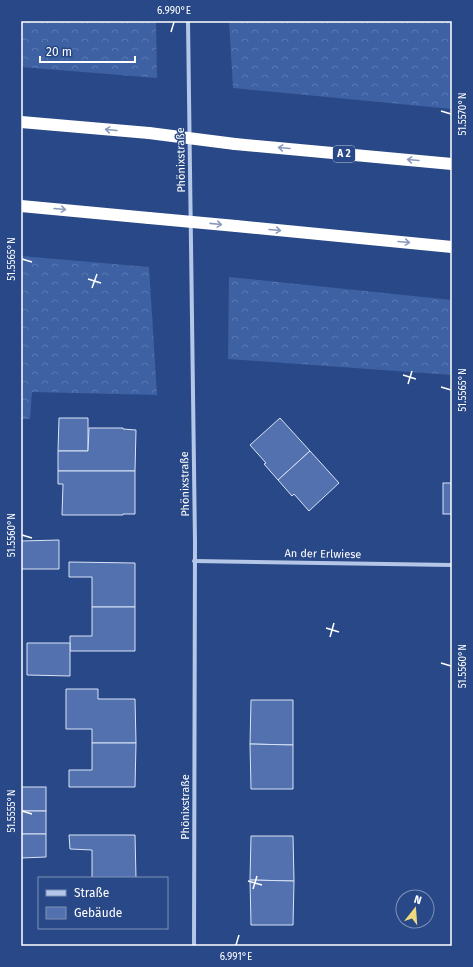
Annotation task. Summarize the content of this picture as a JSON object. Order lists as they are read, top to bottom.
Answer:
{
  "streets": {
    "highway": ["A 2"],
    "street": ["Phönixstraße", "An der Erlwiese"]
  },
  "crossings": [
    ["Phönixstraße", "An der Erlwiese"]
  ],
  "legend": ["Straße", "Gebäude"],
  "scale_bar": "20 m",
  "north": "top",
  "coordinates": [
    "6.990°E",
    "51.5570°N",
    "51.5565°N",
    "51.5560°N",
    "51.5555°N",
    "6.991°E"
  ]
}
